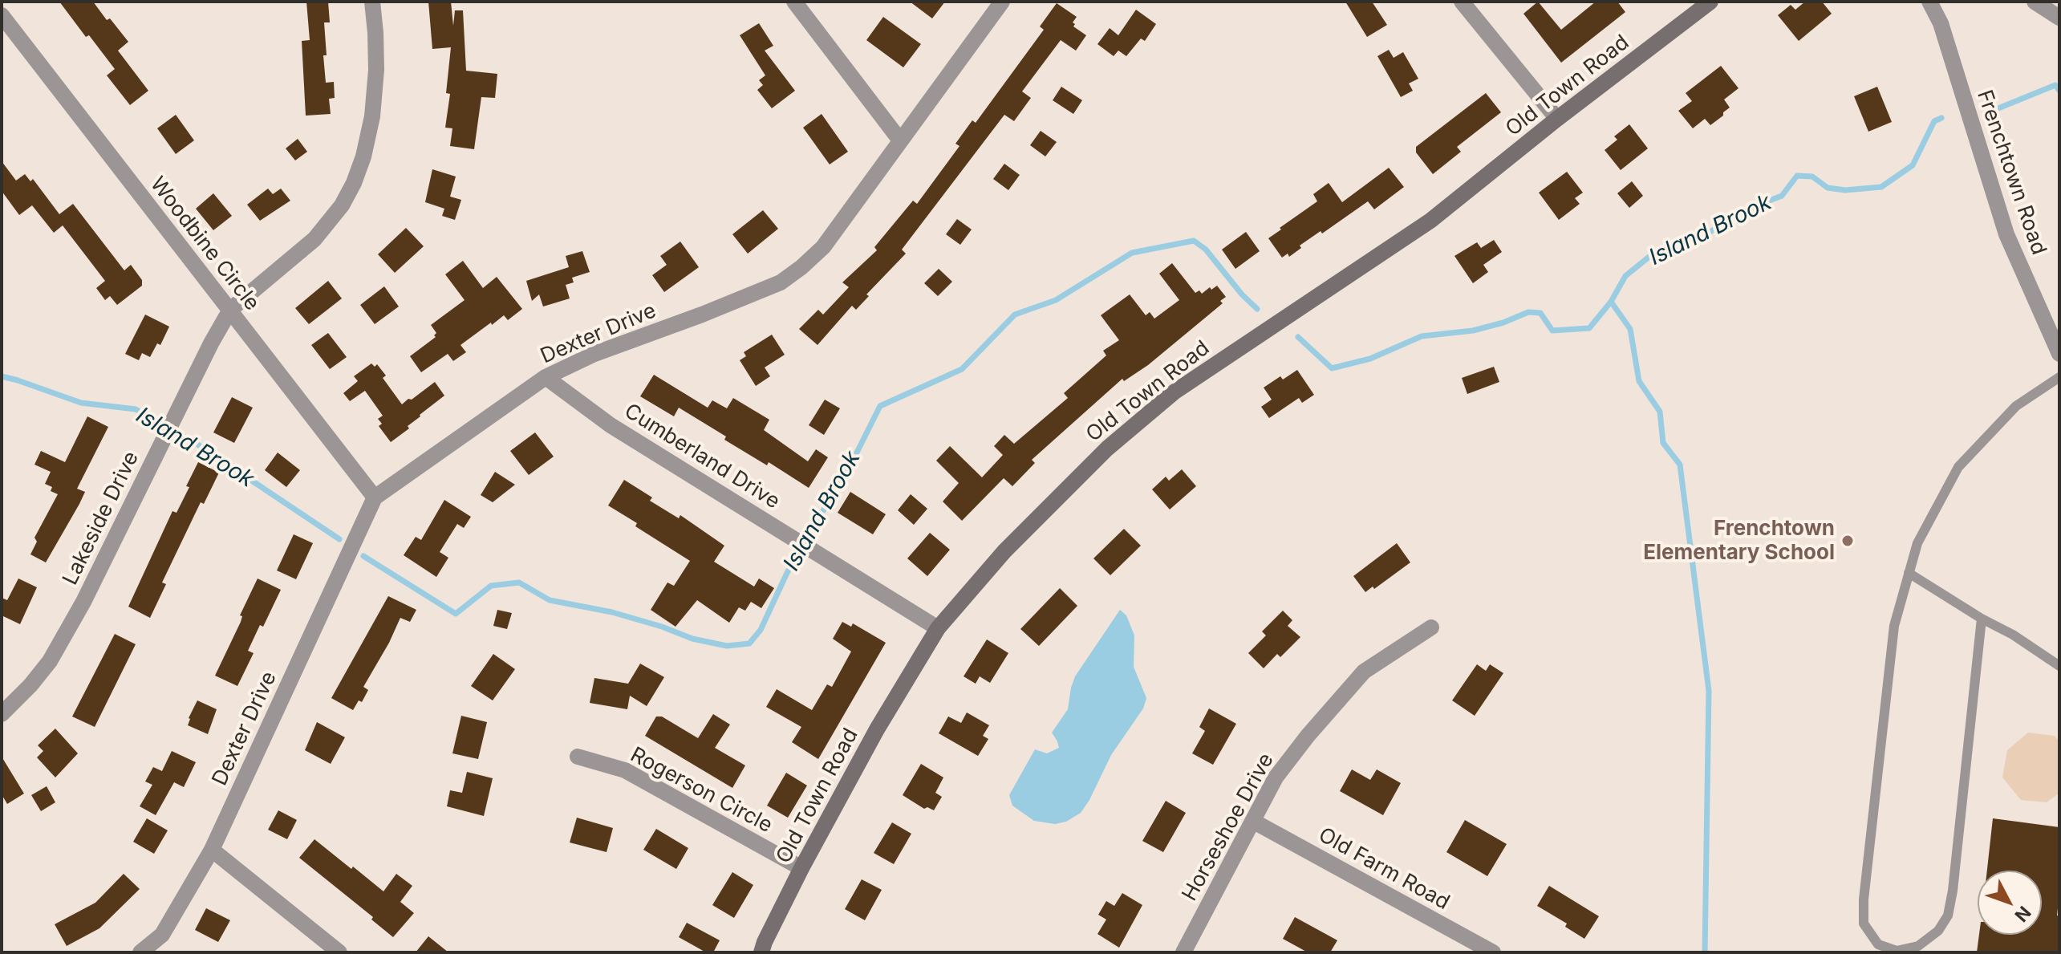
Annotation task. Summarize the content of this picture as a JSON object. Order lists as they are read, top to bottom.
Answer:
{
  "streets": {
    "main road": ["Old Town Road"],
    "street": [
      "Frenchtown Road",
      "Woodbine Circle",
      "Dexter Drive",
      "Cumberland Drive",
      "Lakeside Drive",
      "Rogerson Circle",
      "Horseshoe Drive",
      "Old Farm Road"
    ]
  },
  "crossings": [
    ["Old Town Road", "Cumberland Drive"],
    ["Old Town Road", "Rogerson Circle"],
    ["Woodbine Circle", "Dexter Drive"],
    ["Woodbine Circle", "Lakeside Drive"],
    ["Dexter Drive", "Cumberland Drive"],
    ["Horseshoe Drive", "Old Farm Road"]
  ],
  "water": ["Island Brook"],
  "places": ["Frenchtown Elementary School"],
  "north": "bottom right"
}
